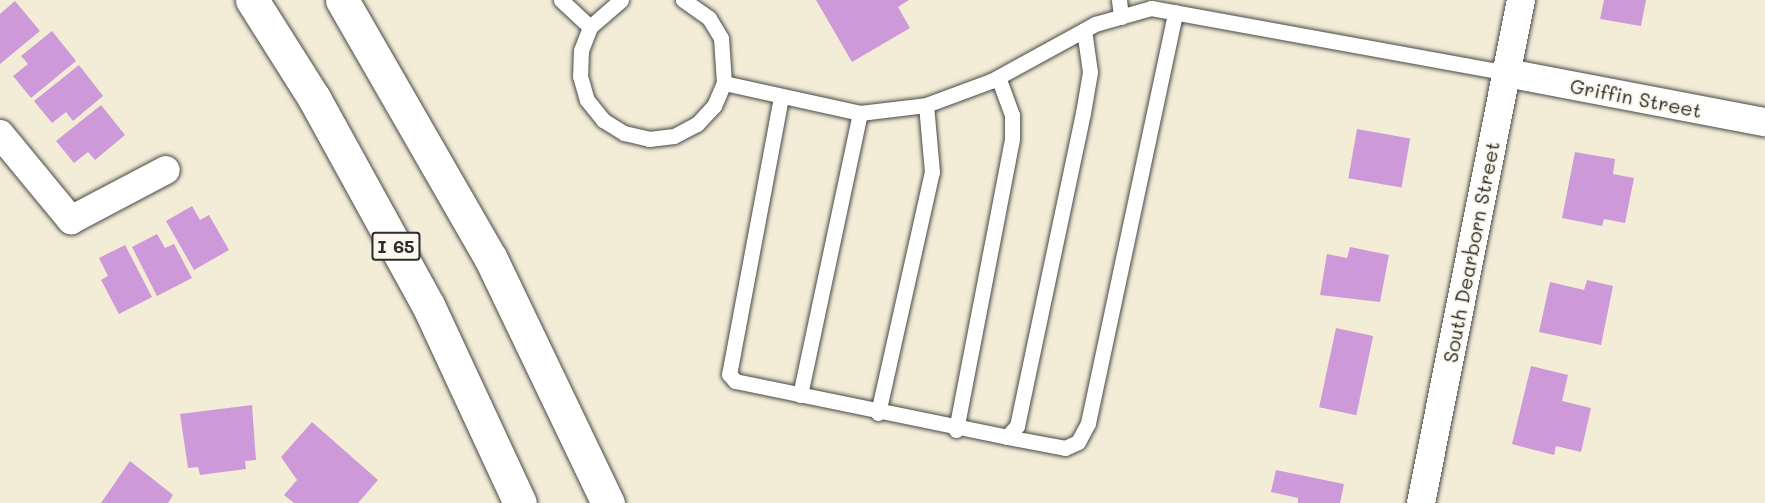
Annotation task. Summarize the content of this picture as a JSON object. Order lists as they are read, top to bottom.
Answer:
{
  "streets": {
    "highway": ["I 65"],
    "street": ["Griffin Street", "South Dearborn Street"]
  },
  "crossings": [
    ["Griffin Street", "South Dearborn Street"]
  ]
}
